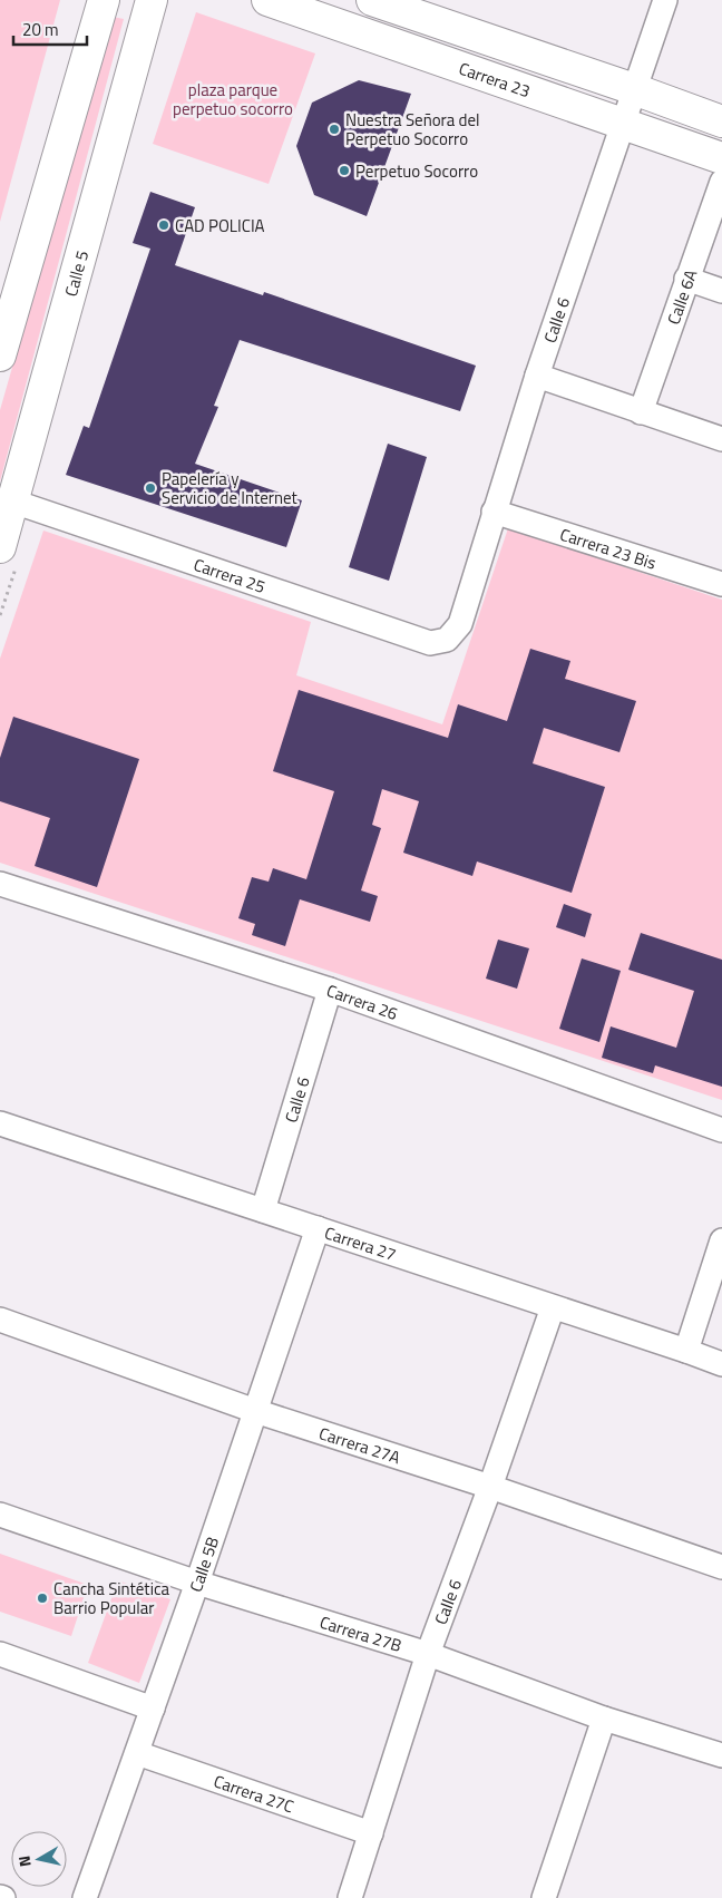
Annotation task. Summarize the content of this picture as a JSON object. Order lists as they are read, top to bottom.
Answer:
{
  "streets": {
    "main road": ["Carrera 23", "Calle 5"],
    "street": [
      "Calle 6A",
      "Calle 6",
      "Carrera 23 Bis",
      "Carrera 25",
      "Carrera 26",
      "Carrera 27",
      "Carrera 27A",
      "Calle 5B",
      "Carrera 27B",
      "Carrera 27C"
    ]
  },
  "crossings": [
    ["Carrera 23", "Calle 6"],
    ["Calle 5", "Carrera 25"],
    ["Calle 6", "Carrera 23 Bis"],
    ["Calle 6", "Carrera 25"],
    ["Calle 6", "Carrera 26"],
    ["Calle 6", "Carrera 27"],
    ["Calle 6", "Carrera 27A"],
    ["Calle 6", "Carrera 27B"],
    ["Calle 6", "Carrera 27C"],
    ["Carrera 27", "Calle 5B"],
    ["Carrera 27A", "Calle 5B"],
    ["Calle 5B", "Carrera 27B"],
    ["Calle 5B", "Carrera 27C"]
  ],
  "parks": ["plaza parque perpetuo socorro"],
  "places": [
    "Nuestra Señora del Perpetuo Socorro",
    "Perpetuo Socorro",
    "CAD POLICIA",
    "Papelería y Servicio de Internet",
    "Cancha Sintética Barrio Popular"
  ],
  "scale_bar": "20 m",
  "north": "left"
}
